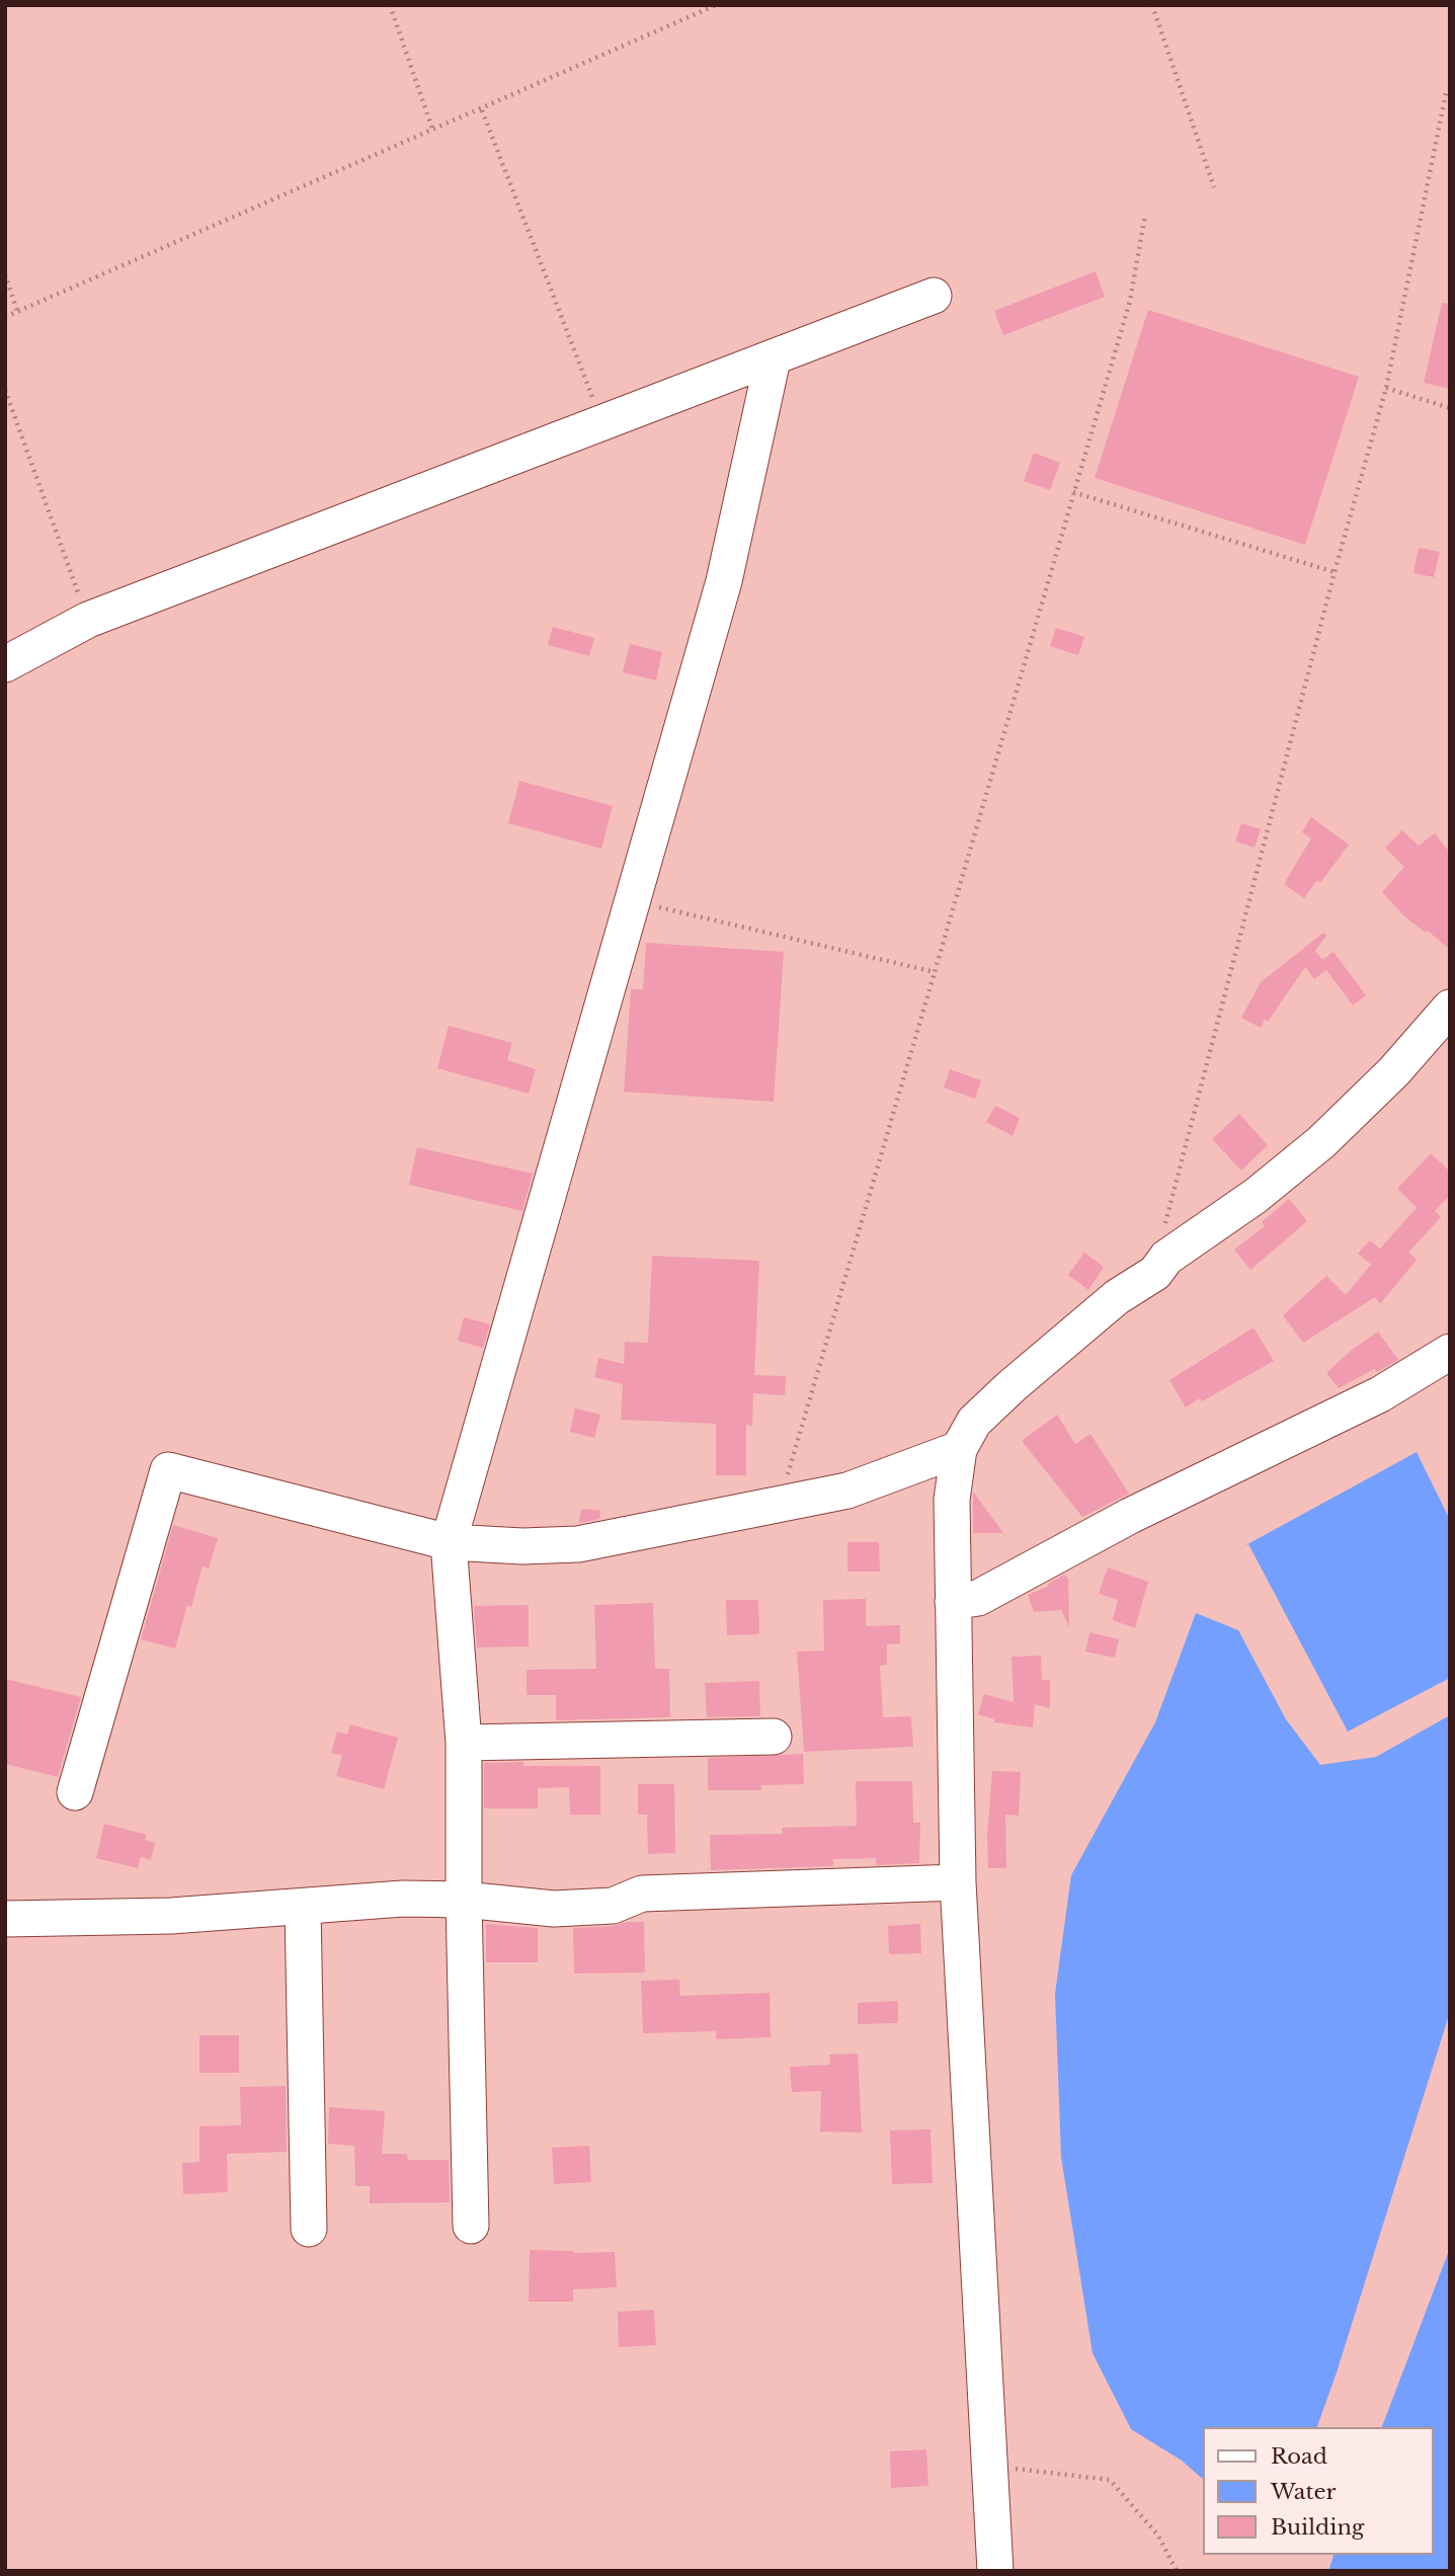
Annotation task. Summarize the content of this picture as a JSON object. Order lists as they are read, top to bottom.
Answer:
{
  "legend": ["Road", "Water", "Building"]
}
